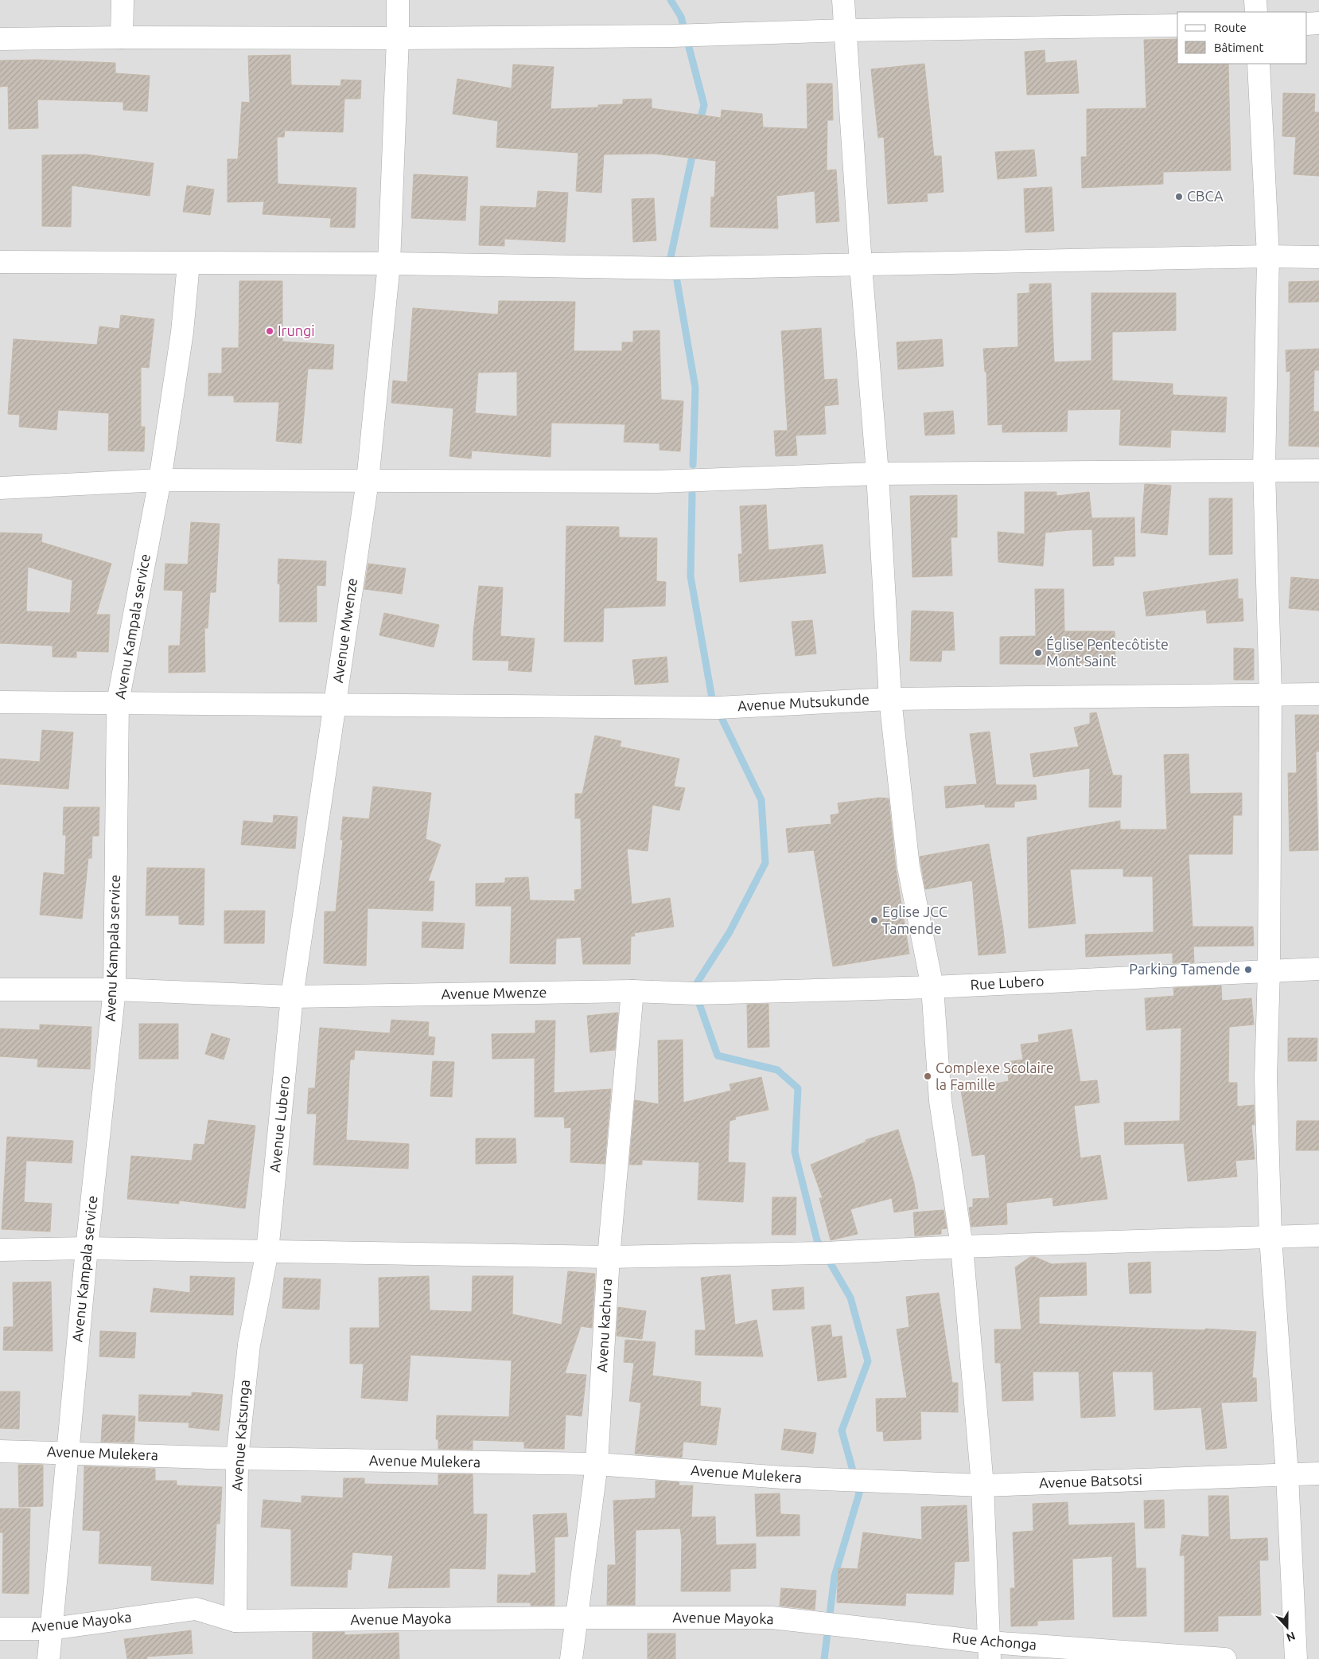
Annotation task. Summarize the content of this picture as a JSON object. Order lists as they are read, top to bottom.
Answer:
{
  "streets": {
    "street": [
      "Avenu Kampala service",
      "Avenue Mwenze",
      "Avenue Mutsukunde",
      "Rue Lubero",
      "Avenue Lubero",
      "Avenu kachura",
      "Avenue Katsunga",
      "Avenue Mulekera",
      "Avenue Batsotsi",
      "Avenue Mayoka",
      "Rue Achonga"
    ]
  },
  "crossings": [
    ["Avenu Kampala service", "Avenue Mwenze"],
    ["Avenu Kampala service", "Avenue Mutsukunde"],
    ["Avenu Kampala service", "Avenue Mulekera"],
    ["Avenu Kampala service", "Avenue Mayoka"],
    ["Avenue Mwenze", "Avenue Mutsukunde"],
    ["Avenue Mwenze", "Rue Lubero"],
    ["Avenue Mwenze", "Avenue Lubero"],
    ["Avenue Mwenze", "Avenu kachura"],
    ["Avenue Lubero", "Avenue Katsunga"],
    ["Avenu kachura", "Avenue Mulekera"],
    ["Avenu kachura", "Avenue Mayoka"],
    ["Avenue Katsunga", "Avenue Mulekera"],
    ["Avenue Katsunga", "Avenue Mayoka"],
    ["Avenue Mulekera", "Avenue Batsotsi"],
    ["Avenue Mayoka", "Rue Achonga"]
  ],
  "places": [
    "CBCA",
    "Irungi",
    "Église Pentecôtiste Mont Saint",
    "Eglise JCC Tamende",
    "Parking Tamende",
    "Complexe Scolaire la Famille"
  ],
  "legend": ["Route", "Bâtiment"],
  "north": "bottom"
}
